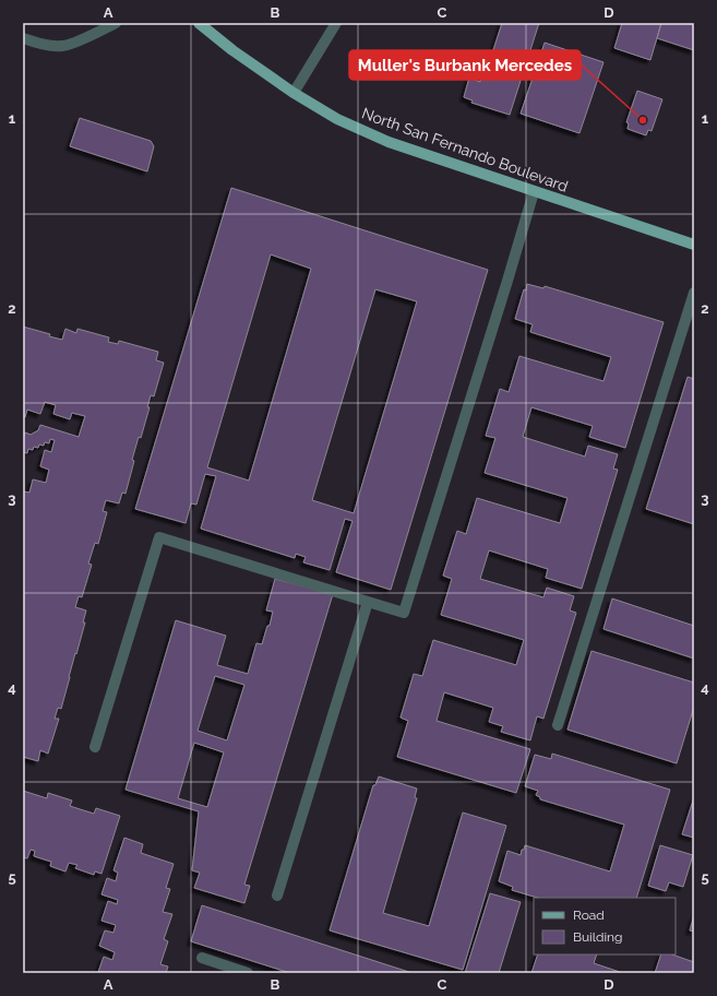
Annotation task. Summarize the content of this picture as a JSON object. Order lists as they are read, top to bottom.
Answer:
{
  "streets": {
    "main road": ["North San Fernando Boulevard"]
  },
  "places": ["Muller's Burbank Mercedes"],
  "legend": ["Road", "Building"],
  "grid": {
    "columns": [
      "A",
      "B",
      "C",
      "D"
    ],
    "rows": [
      "1",
      "2",
      "3",
      "4",
      "5"
    ]
  }
}
